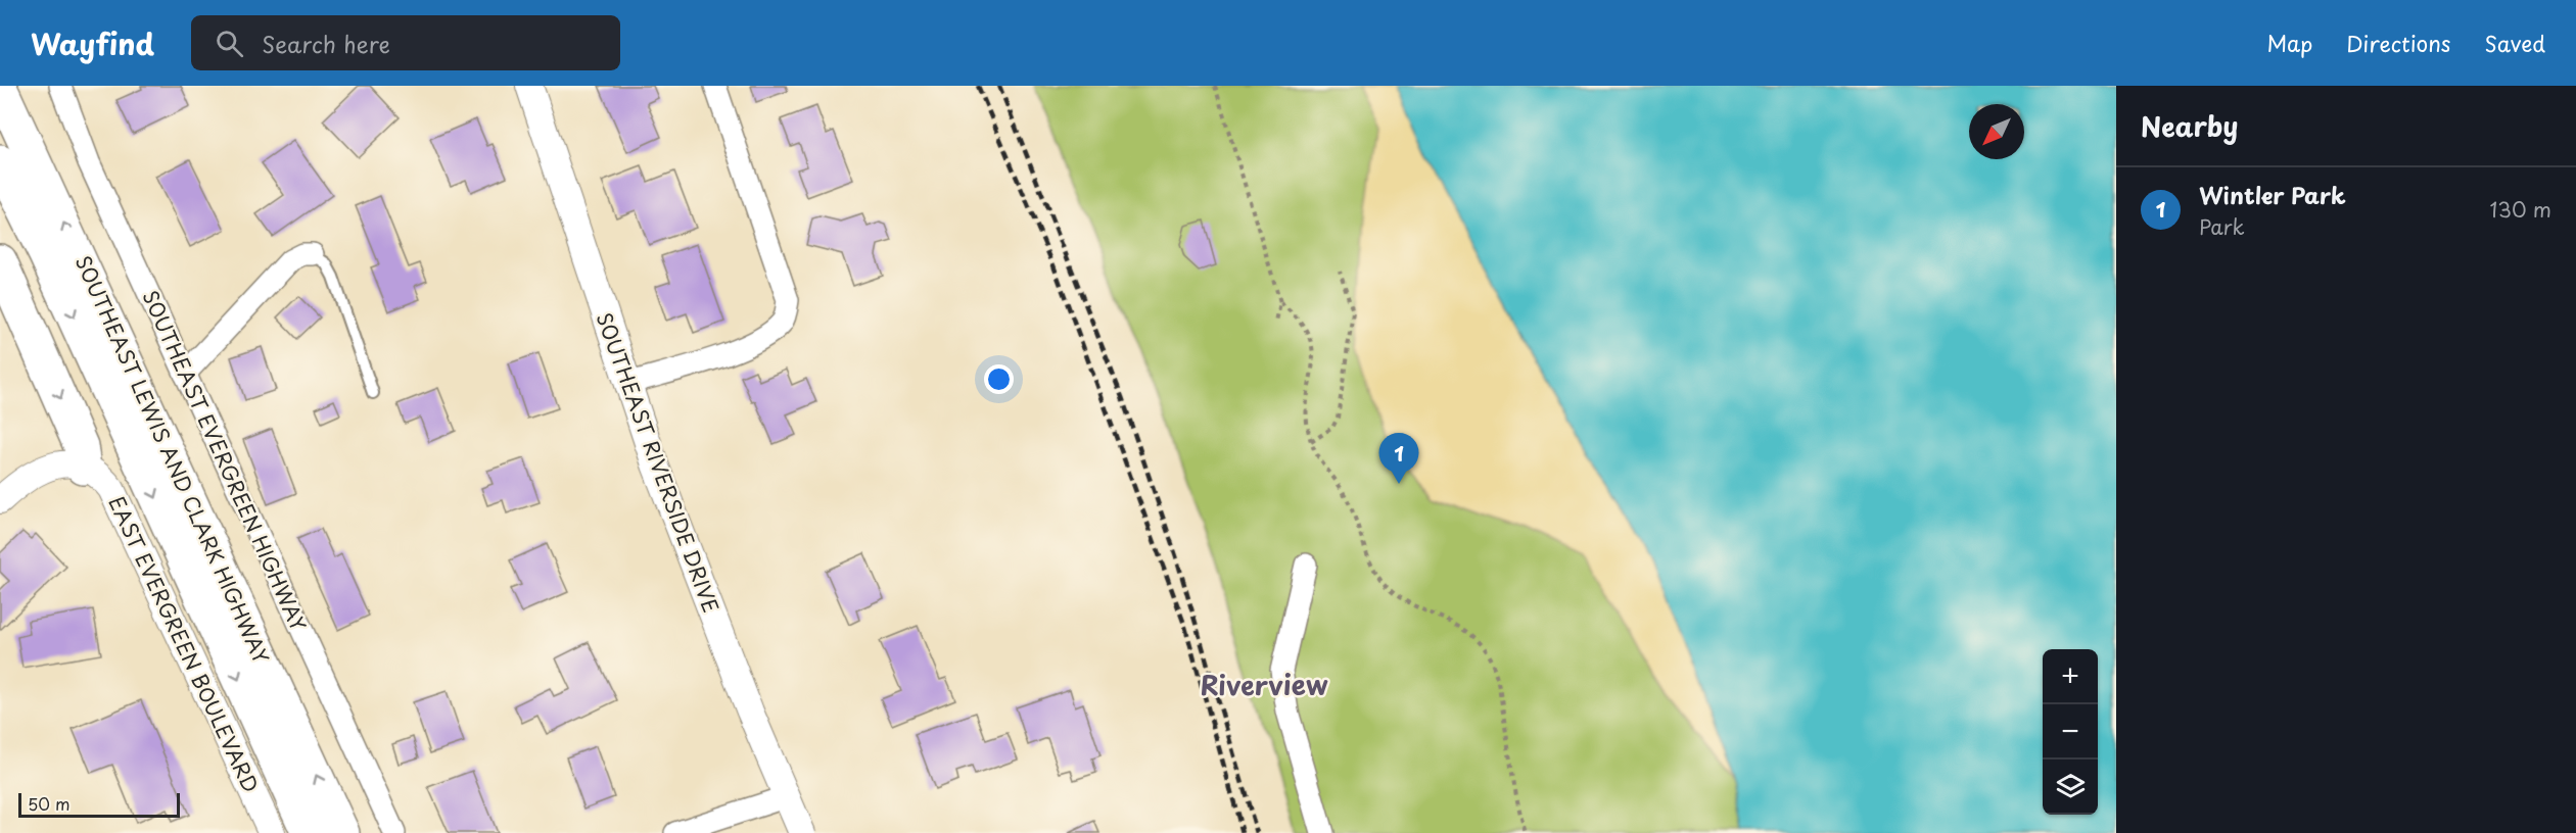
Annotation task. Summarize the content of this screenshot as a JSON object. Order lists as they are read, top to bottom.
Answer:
{
  "streets": {
    "highway": ["SOUTHEAST LEWIS AND CLARK HIGHWAY"],
    "street": ["SOUTHEAST EVERGREEN HIGHWAY", "SOUTHEAST RIVERSIDE DRIVE", "EAST EVERGREEN BOULEVARD"]
  },
  "districts": ["Riverview"],
  "scale_bar": "50 m",
  "north": "bottom left",
  "page": {
    "header": "Wayfind",
    "search": "Search here",
    "nav": ["Map", "Directions", "Saved"],
    "heading": "Nearby",
    "list": [
      {
        "mark": "1",
        "name": "Wintler Park",
        "note": "Park",
        "value": "130 m"
      }
    ],
    "pins": "1",
    "map_buttons": ["+", "−"],
    "scale": "50 m"
  }
}
